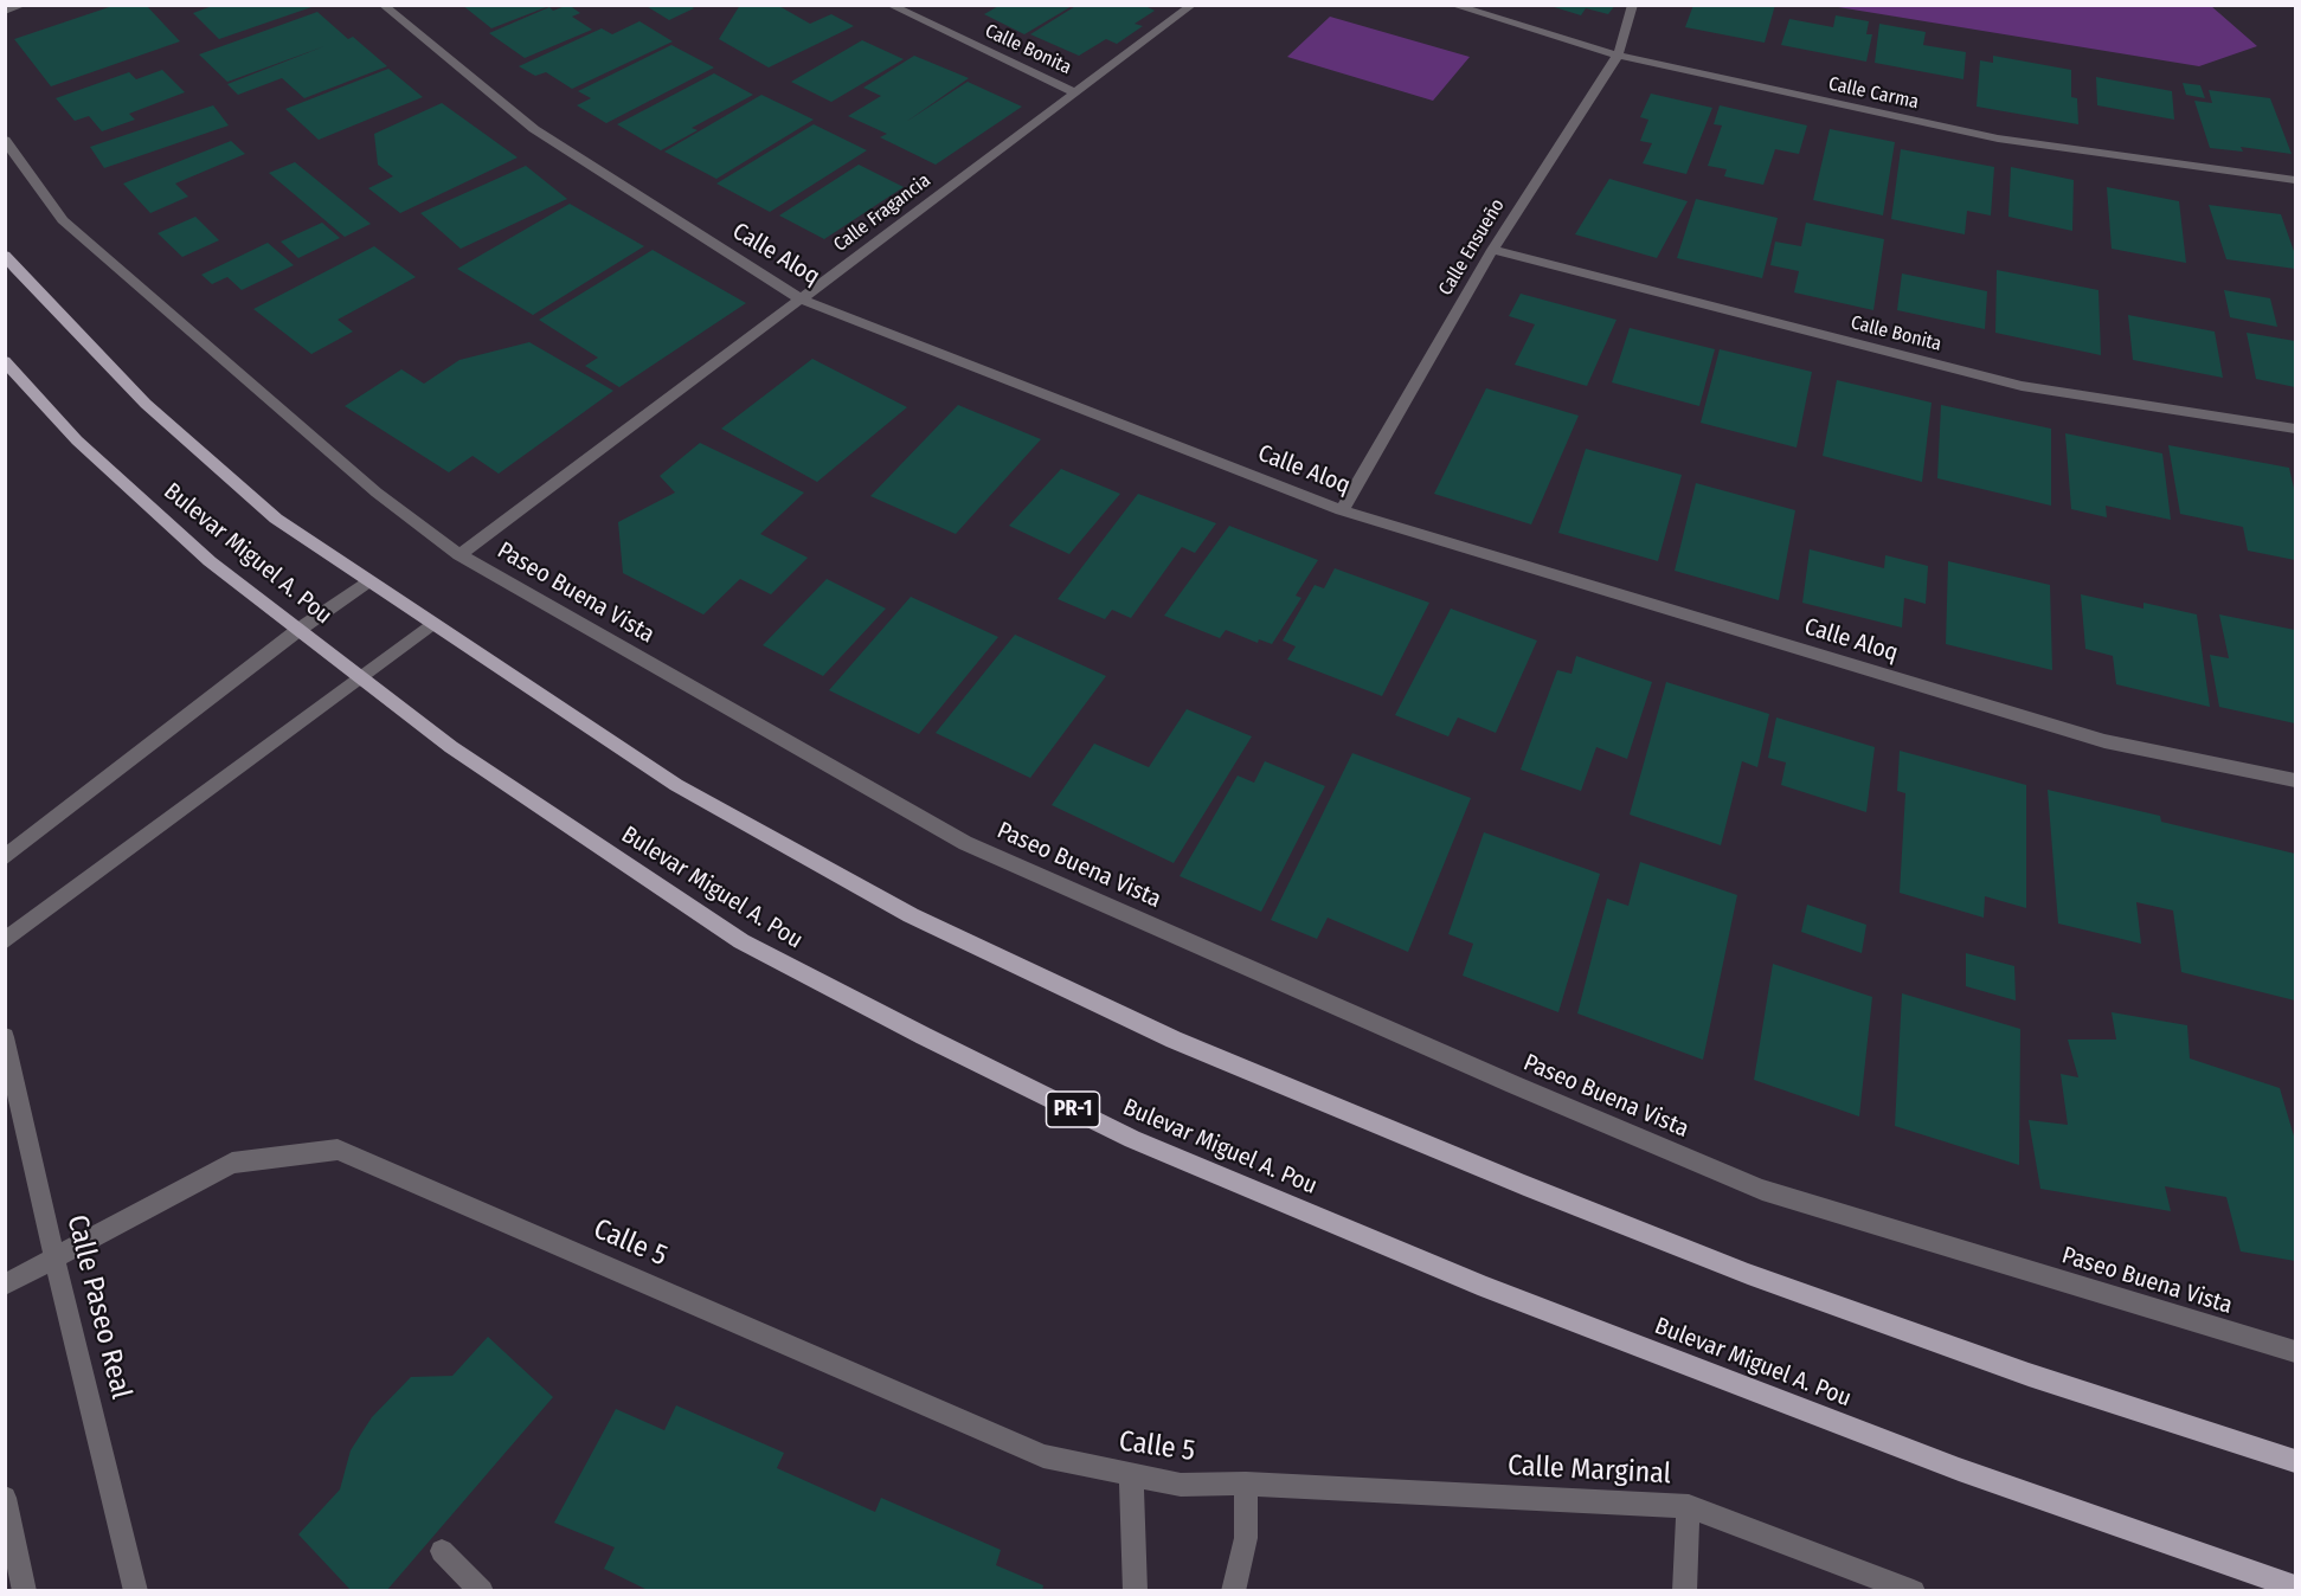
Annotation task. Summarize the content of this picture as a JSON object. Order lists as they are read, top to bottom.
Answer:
{
  "streets": {
    "main road": ["Bulevar Miguel A. Pou", "PR-1"],
    "street": [
      "Calle Bonita",
      "Calle Carma",
      "Calle Fragancia",
      "Calle Ensueño",
      "Calle Aloq",
      "Paseo Buena Vista",
      "Calle 5",
      "Calle Paseo Real",
      "Calle Marginal"
    ]
  },
  "crossings": [
    ["Calle Bonita", "Calle Fragancia"],
    ["Calle Bonita", "Calle Ensueño"],
    ["Calle Carma", "Calle Ensueño"],
    ["Calle Fragancia", "Calle Aloq"],
    ["Calle Fragancia", "Paseo Buena Vista"],
    ["Calle Ensueño", "Calle Aloq"],
    ["Calle 5", "Calle Paseo Real"],
    ["Calle 5", "Calle Marginal"]
  ]
}
